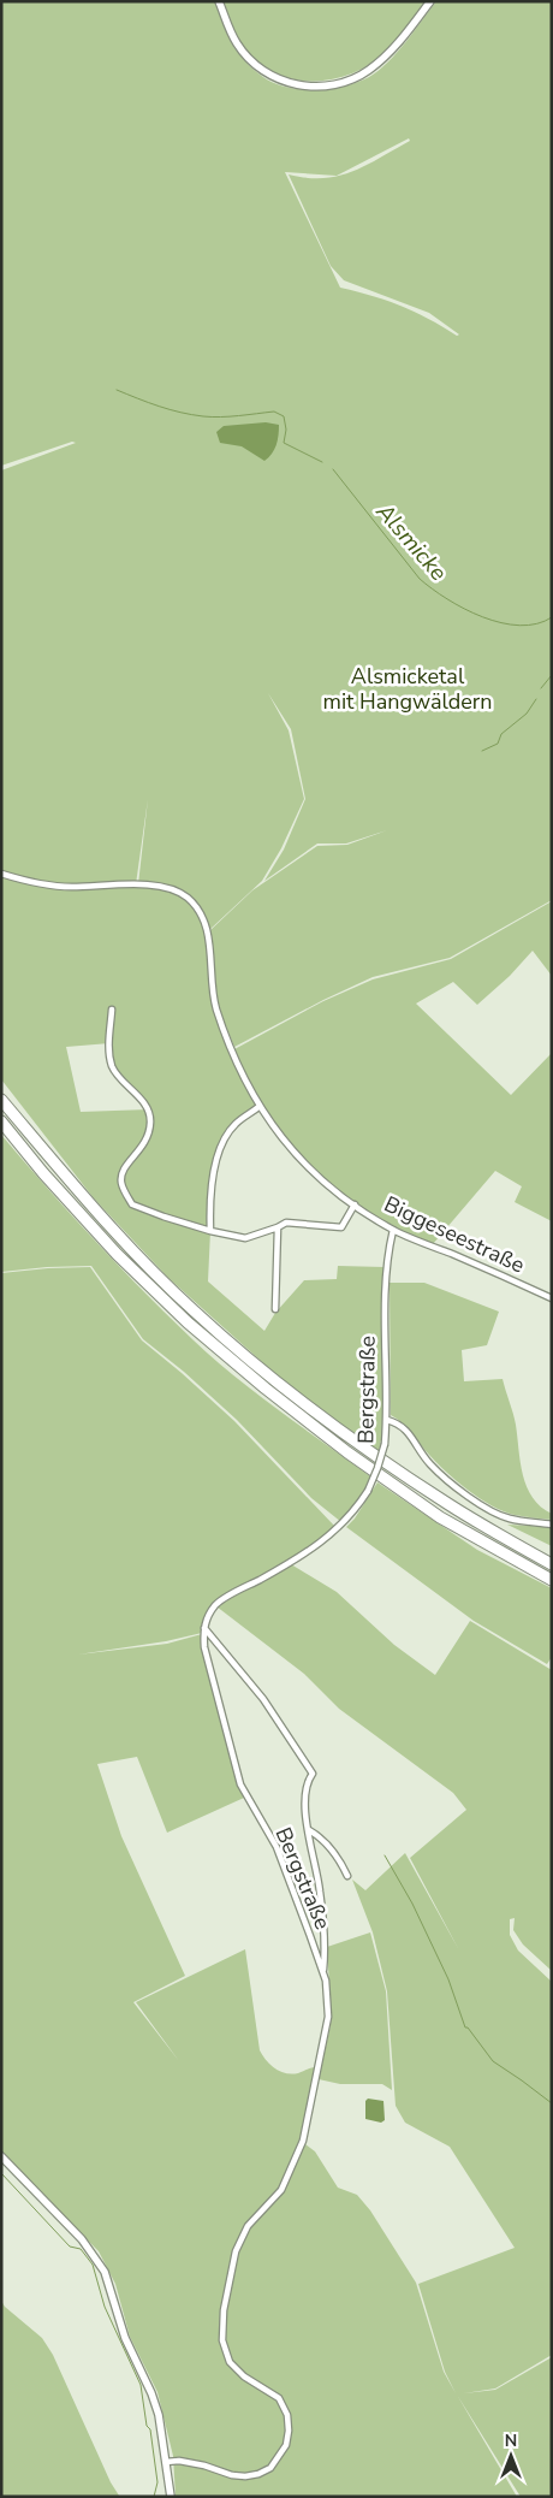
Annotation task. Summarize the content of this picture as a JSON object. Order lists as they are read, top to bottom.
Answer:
{
  "streets": {
    "street": ["Biggeseestraße", "Bergstraße"]
  },
  "crossings": [
    ["Biggeseestraße", "Bergstraße"]
  ],
  "water": ["Alsmicke"],
  "parks": ["Alsmicketal mit Hangwäldern"],
  "north": "top"
}
